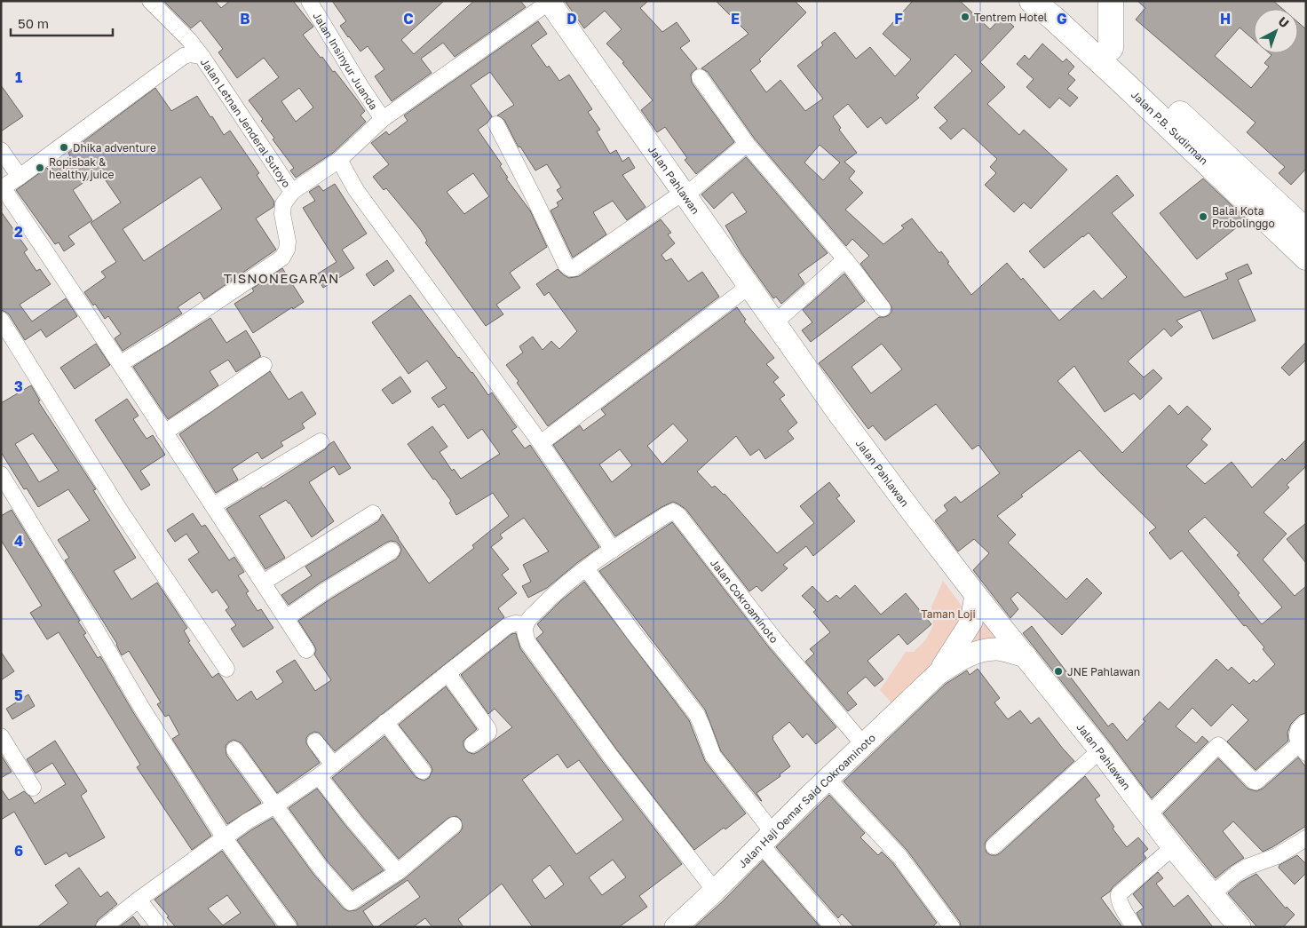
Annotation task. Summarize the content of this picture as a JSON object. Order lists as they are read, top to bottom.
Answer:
{
  "streets": {
    "main road": ["Jalan P.B. Sudirman", "Jalan Pahlawan", "Jalan Haji Oemar Said Cokroaminoto"],
    "street": ["Jalan Insinyur Juanda", "Jalan Letnan Jenderal Sutoyo", "Jalan Cokroaminoto"]
  },
  "crossings": [
    ["Jalan Cokroaminoto", "Jalan Haji Oemar Said Cokroaminoto"]
  ],
  "districts": ["TISNONEGARAN"],
  "parks": ["Taman Loji"],
  "places": [
    "Tentrem Hotel",
    "Dhika adventure",
    "Ropisbak & healthy juice",
    "Balai Kota Probolinggo",
    "JNE Pahlawan"
  ],
  "scale_bar": "50 m",
  "north": "top right",
  "grid": {
    "columns": [
      "B",
      "C",
      "D",
      "E",
      "F",
      "G",
      "H"
    ],
    "rows": [
      "1",
      "2",
      "3",
      "4",
      "5",
      "6"
    ]
  }
}
